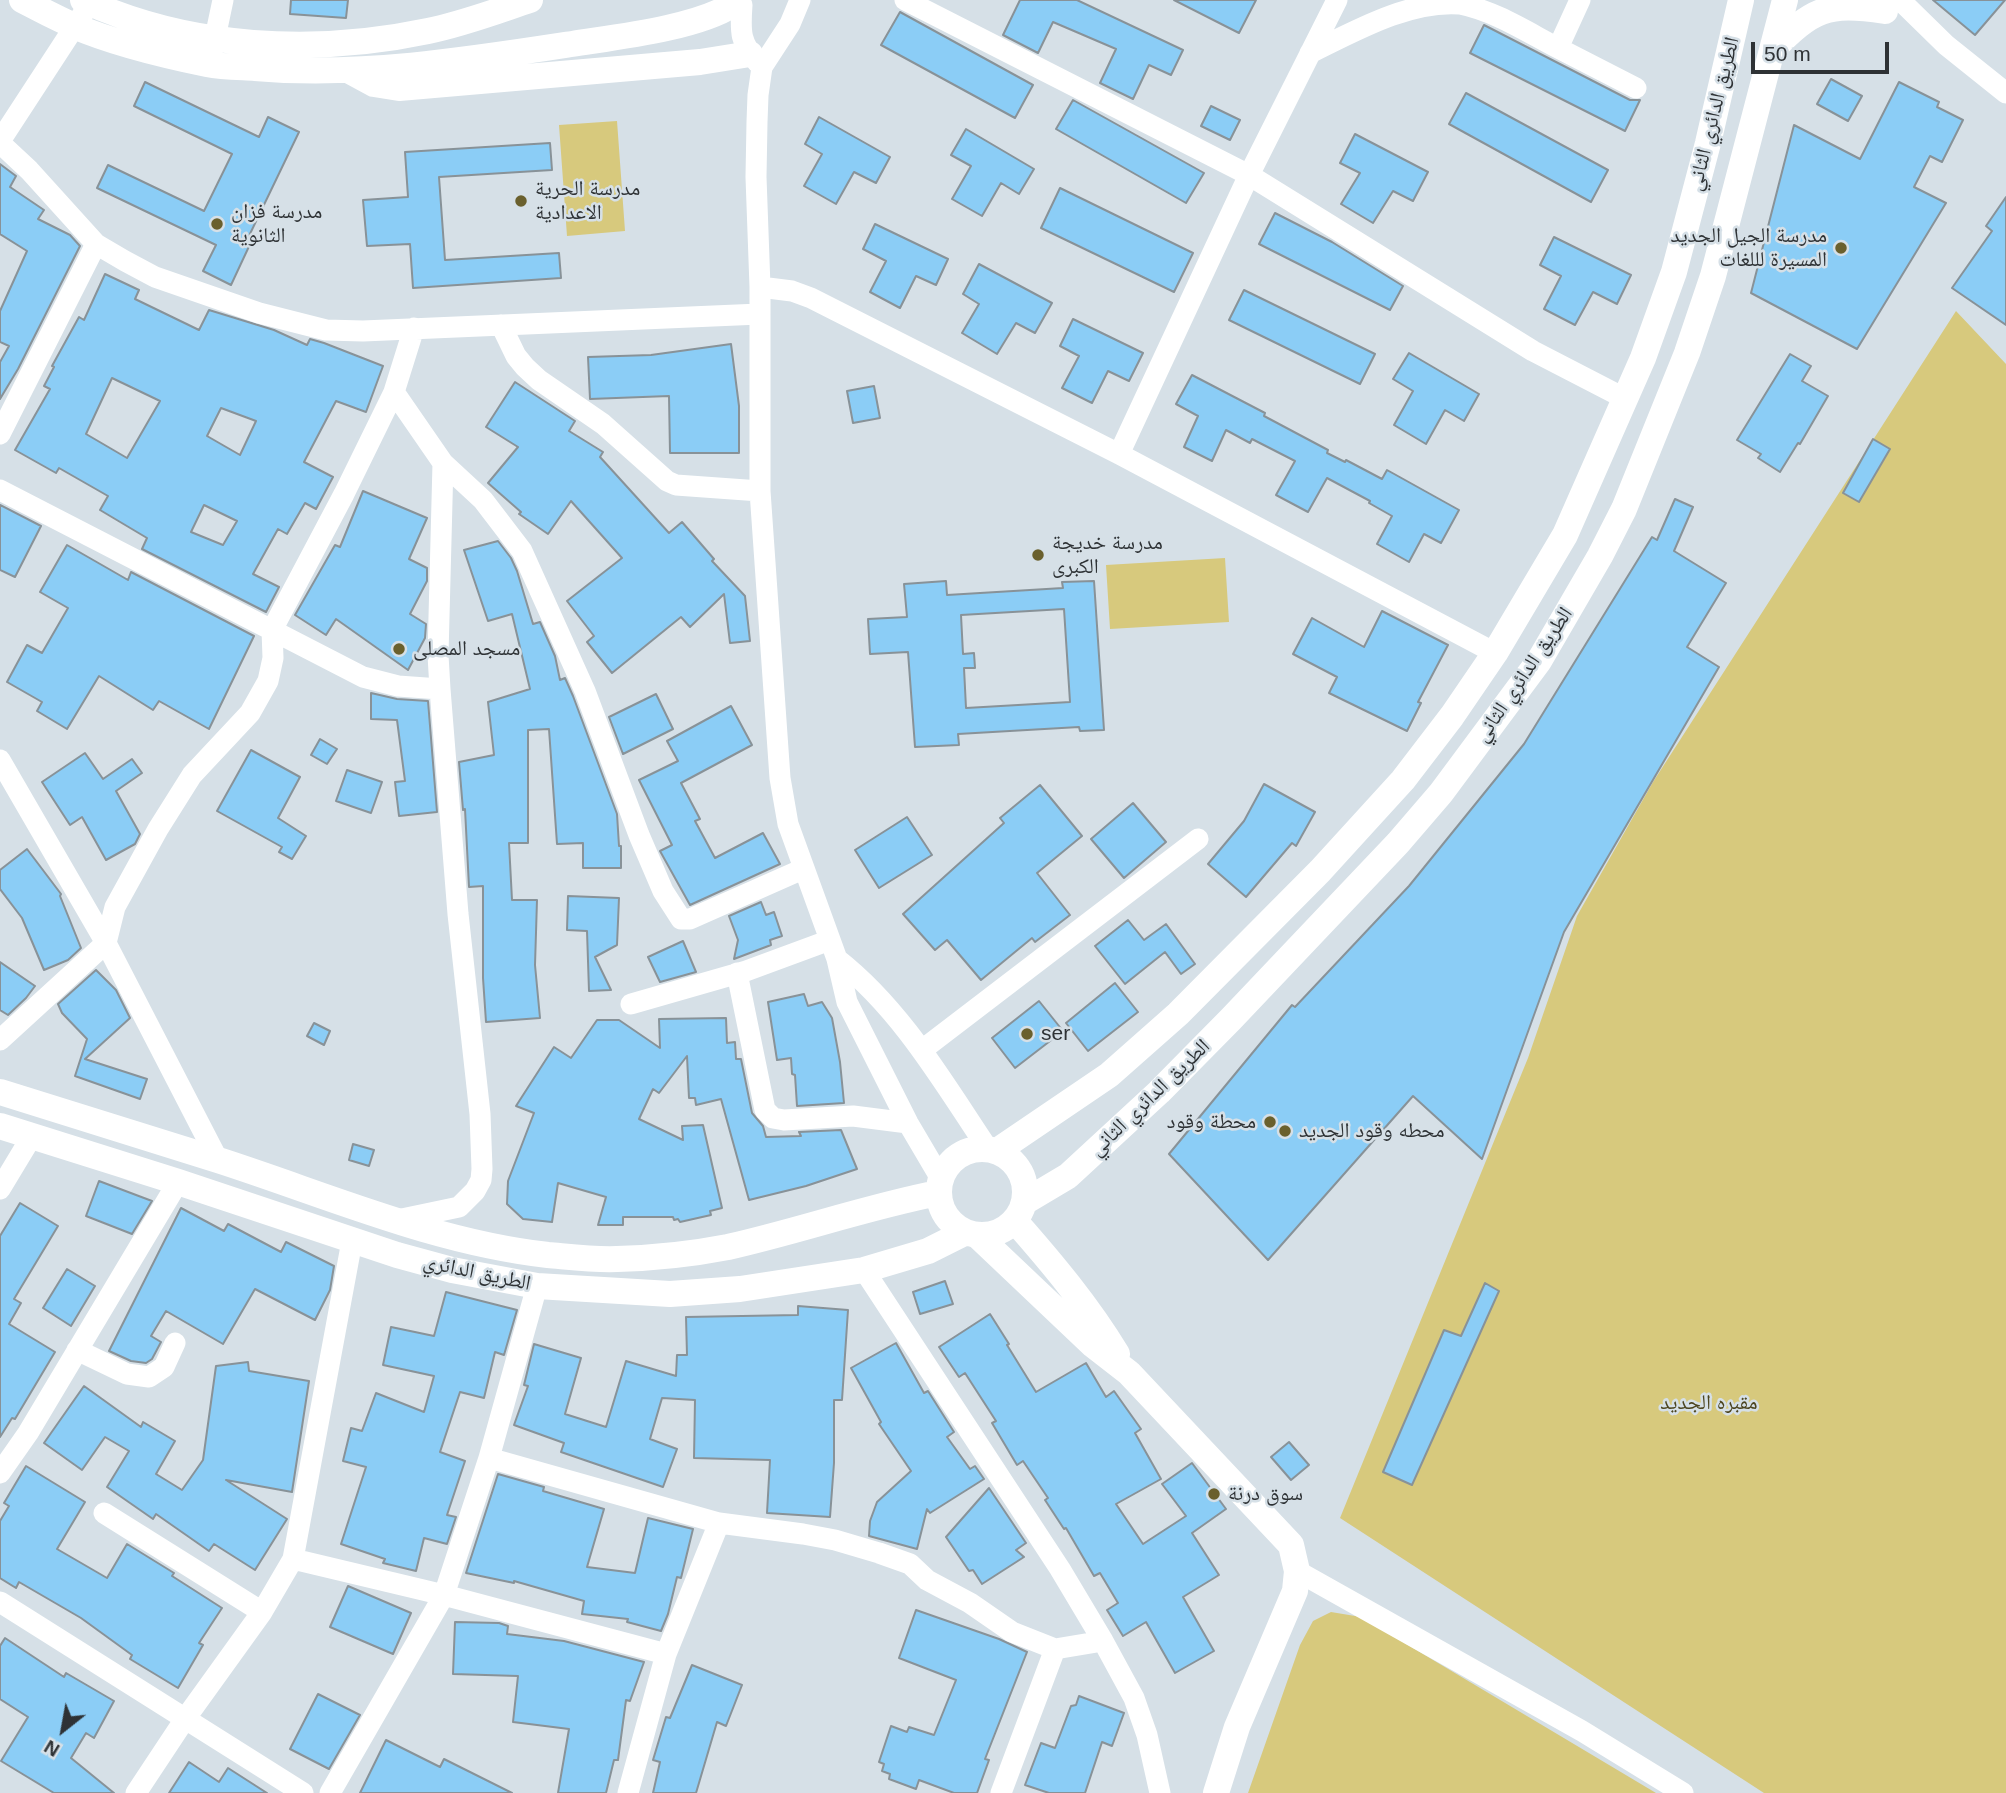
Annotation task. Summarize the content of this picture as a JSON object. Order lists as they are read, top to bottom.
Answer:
{
  "streets": {
    "main road": ["الطريق الدائري الثاني", "الطريق الدائري"]
  },
  "crossings": [
    ["الطريق الدائري الثاني", "الطريق الدائري"]
  ],
  "parks": ["مقبره الجديد"],
  "places": [
    "مدرسة الحرية الاعدادية",
    "مدرسة فزان الثانوية",
    "مدرسة الجيل الجديد المسيرة لللغات",
    "مدرسة خديجة الكبرى",
    "مسجد المصلى",
    "ser",
    "محطة وقود",
    "محطه وقود الجديد",
    "سوق درنة"
  ],
  "scale_bar": "50 m",
  "north": "bottom left"
}
